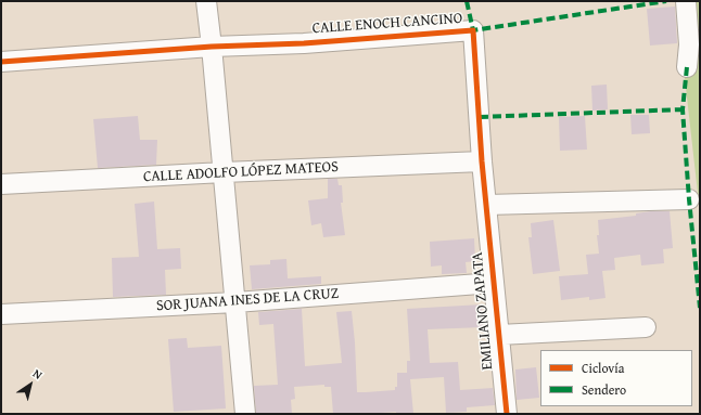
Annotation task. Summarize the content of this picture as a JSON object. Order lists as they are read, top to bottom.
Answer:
{
  "streets": {
    "street": [
      "CALLE ENOCH CANCINO",
      "CALLE ADOLFO LÓPEZ MATEOS",
      "SOR JUANA INES DE LA CRUZ",
      "EMILIANO ZAPATA"
    ]
  },
  "crossings": [
    ["CALLE ENOCH CANCINO", "EMILIANO ZAPATA"],
    ["CALLE ADOLFO LÓPEZ MATEOS", "EMILIANO ZAPATA"],
    ["SOR JUANA INES DE LA CRUZ", "EMILIANO ZAPATA"]
  ],
  "legend": ["Ciclovía", "Sendero"],
  "north": "top right"
}
